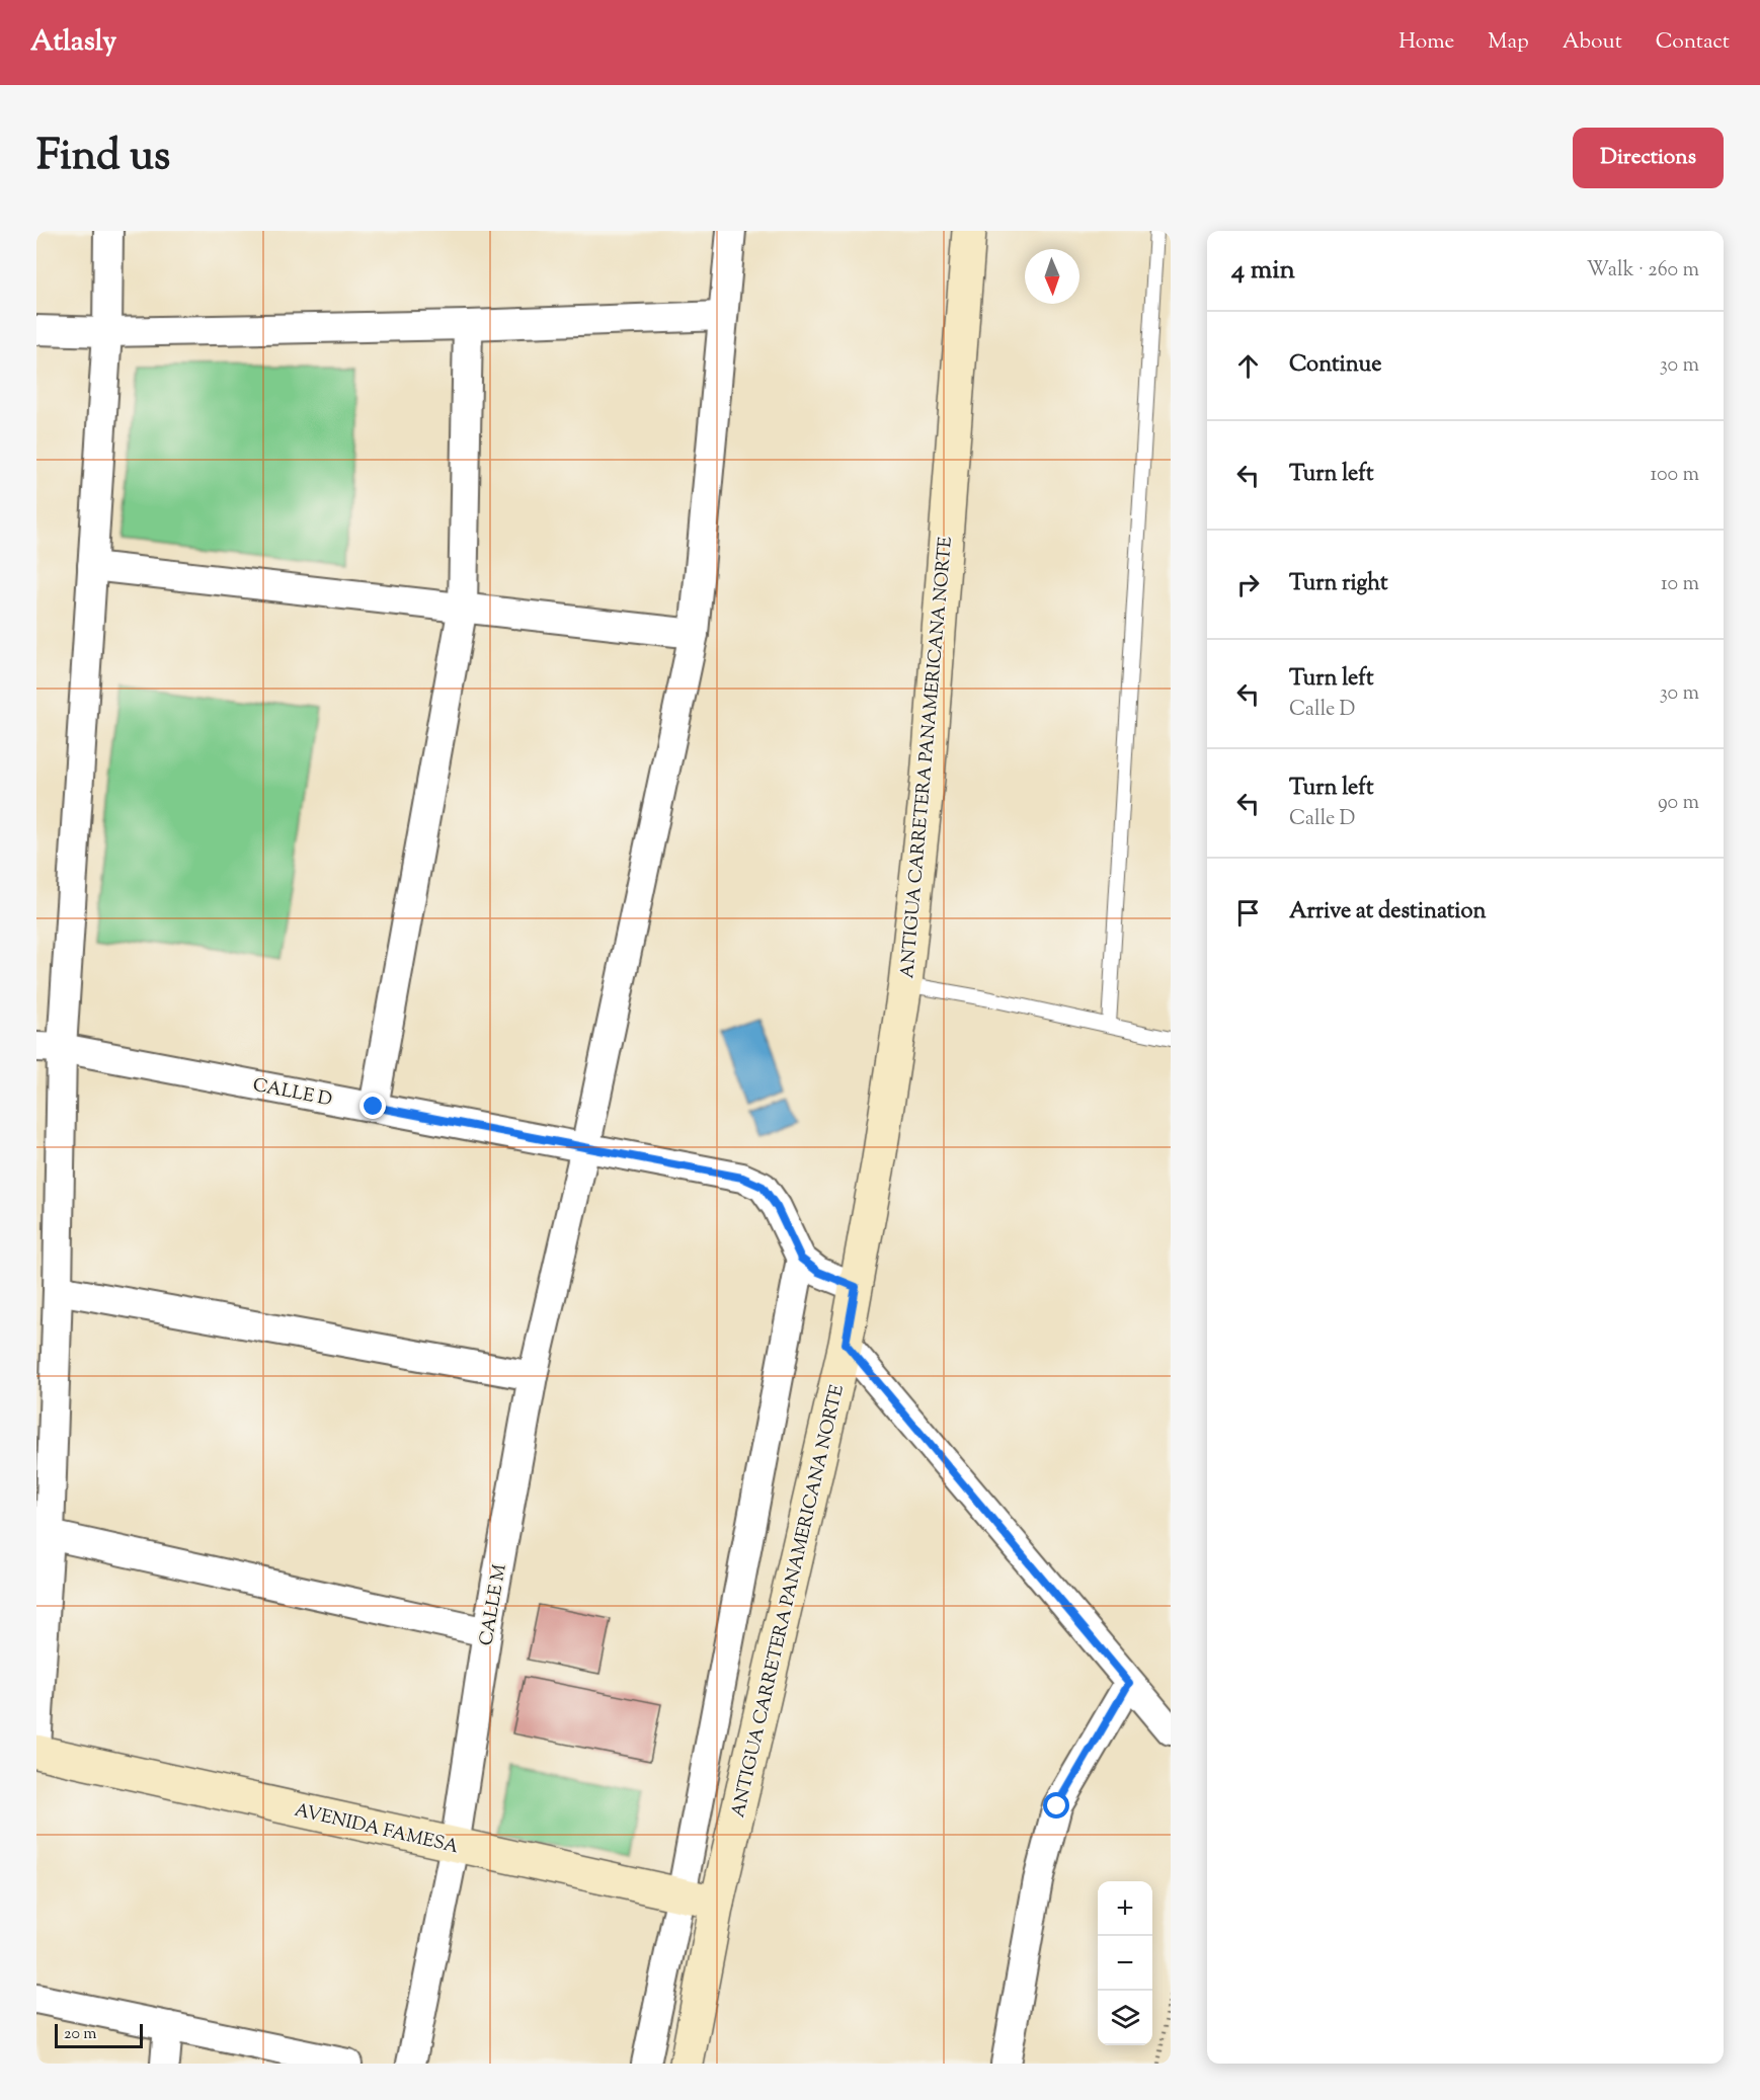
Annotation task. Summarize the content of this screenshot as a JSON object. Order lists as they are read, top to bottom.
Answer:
{
  "streets": {
    "main road": ["ANTIGUA CARRETERA PANAMERICANA NORTE", "AVENIDA FAMESA"],
    "street": ["CALLE D", "CALLE M"]
  },
  "crossings": [
    ["ANTIGUA CARRETERA PANAMERICANA NORTE", "AVENIDA FAMESA"],
    ["CALLE D", "CALLE M"],
    ["CALLE M", "AVENIDA FAMESA"]
  ],
  "scale_bar": "20 m",
  "north": "bottom",
  "page": {
    "header": "Atlasly",
    "nav": [
      "Home",
      "Map",
      "About",
      "Contact"
    ],
    "title": "Find us",
    "buttons": "Directions",
    "heading": ["4 min", "Walk · 260 m"],
    "list": [
      ["Continue", "30 m"],
      ["Turn left", "100 m"],
      ["Turn right", "10 m"],
      ["Turn left", "Calle D", "30 m"],
      ["Turn left", "Calle D", "90 m"],
      "Arrive at destination"
    ],
    "map_buttons": ["+", "−"],
    "scale": "20 m"
  }
}
